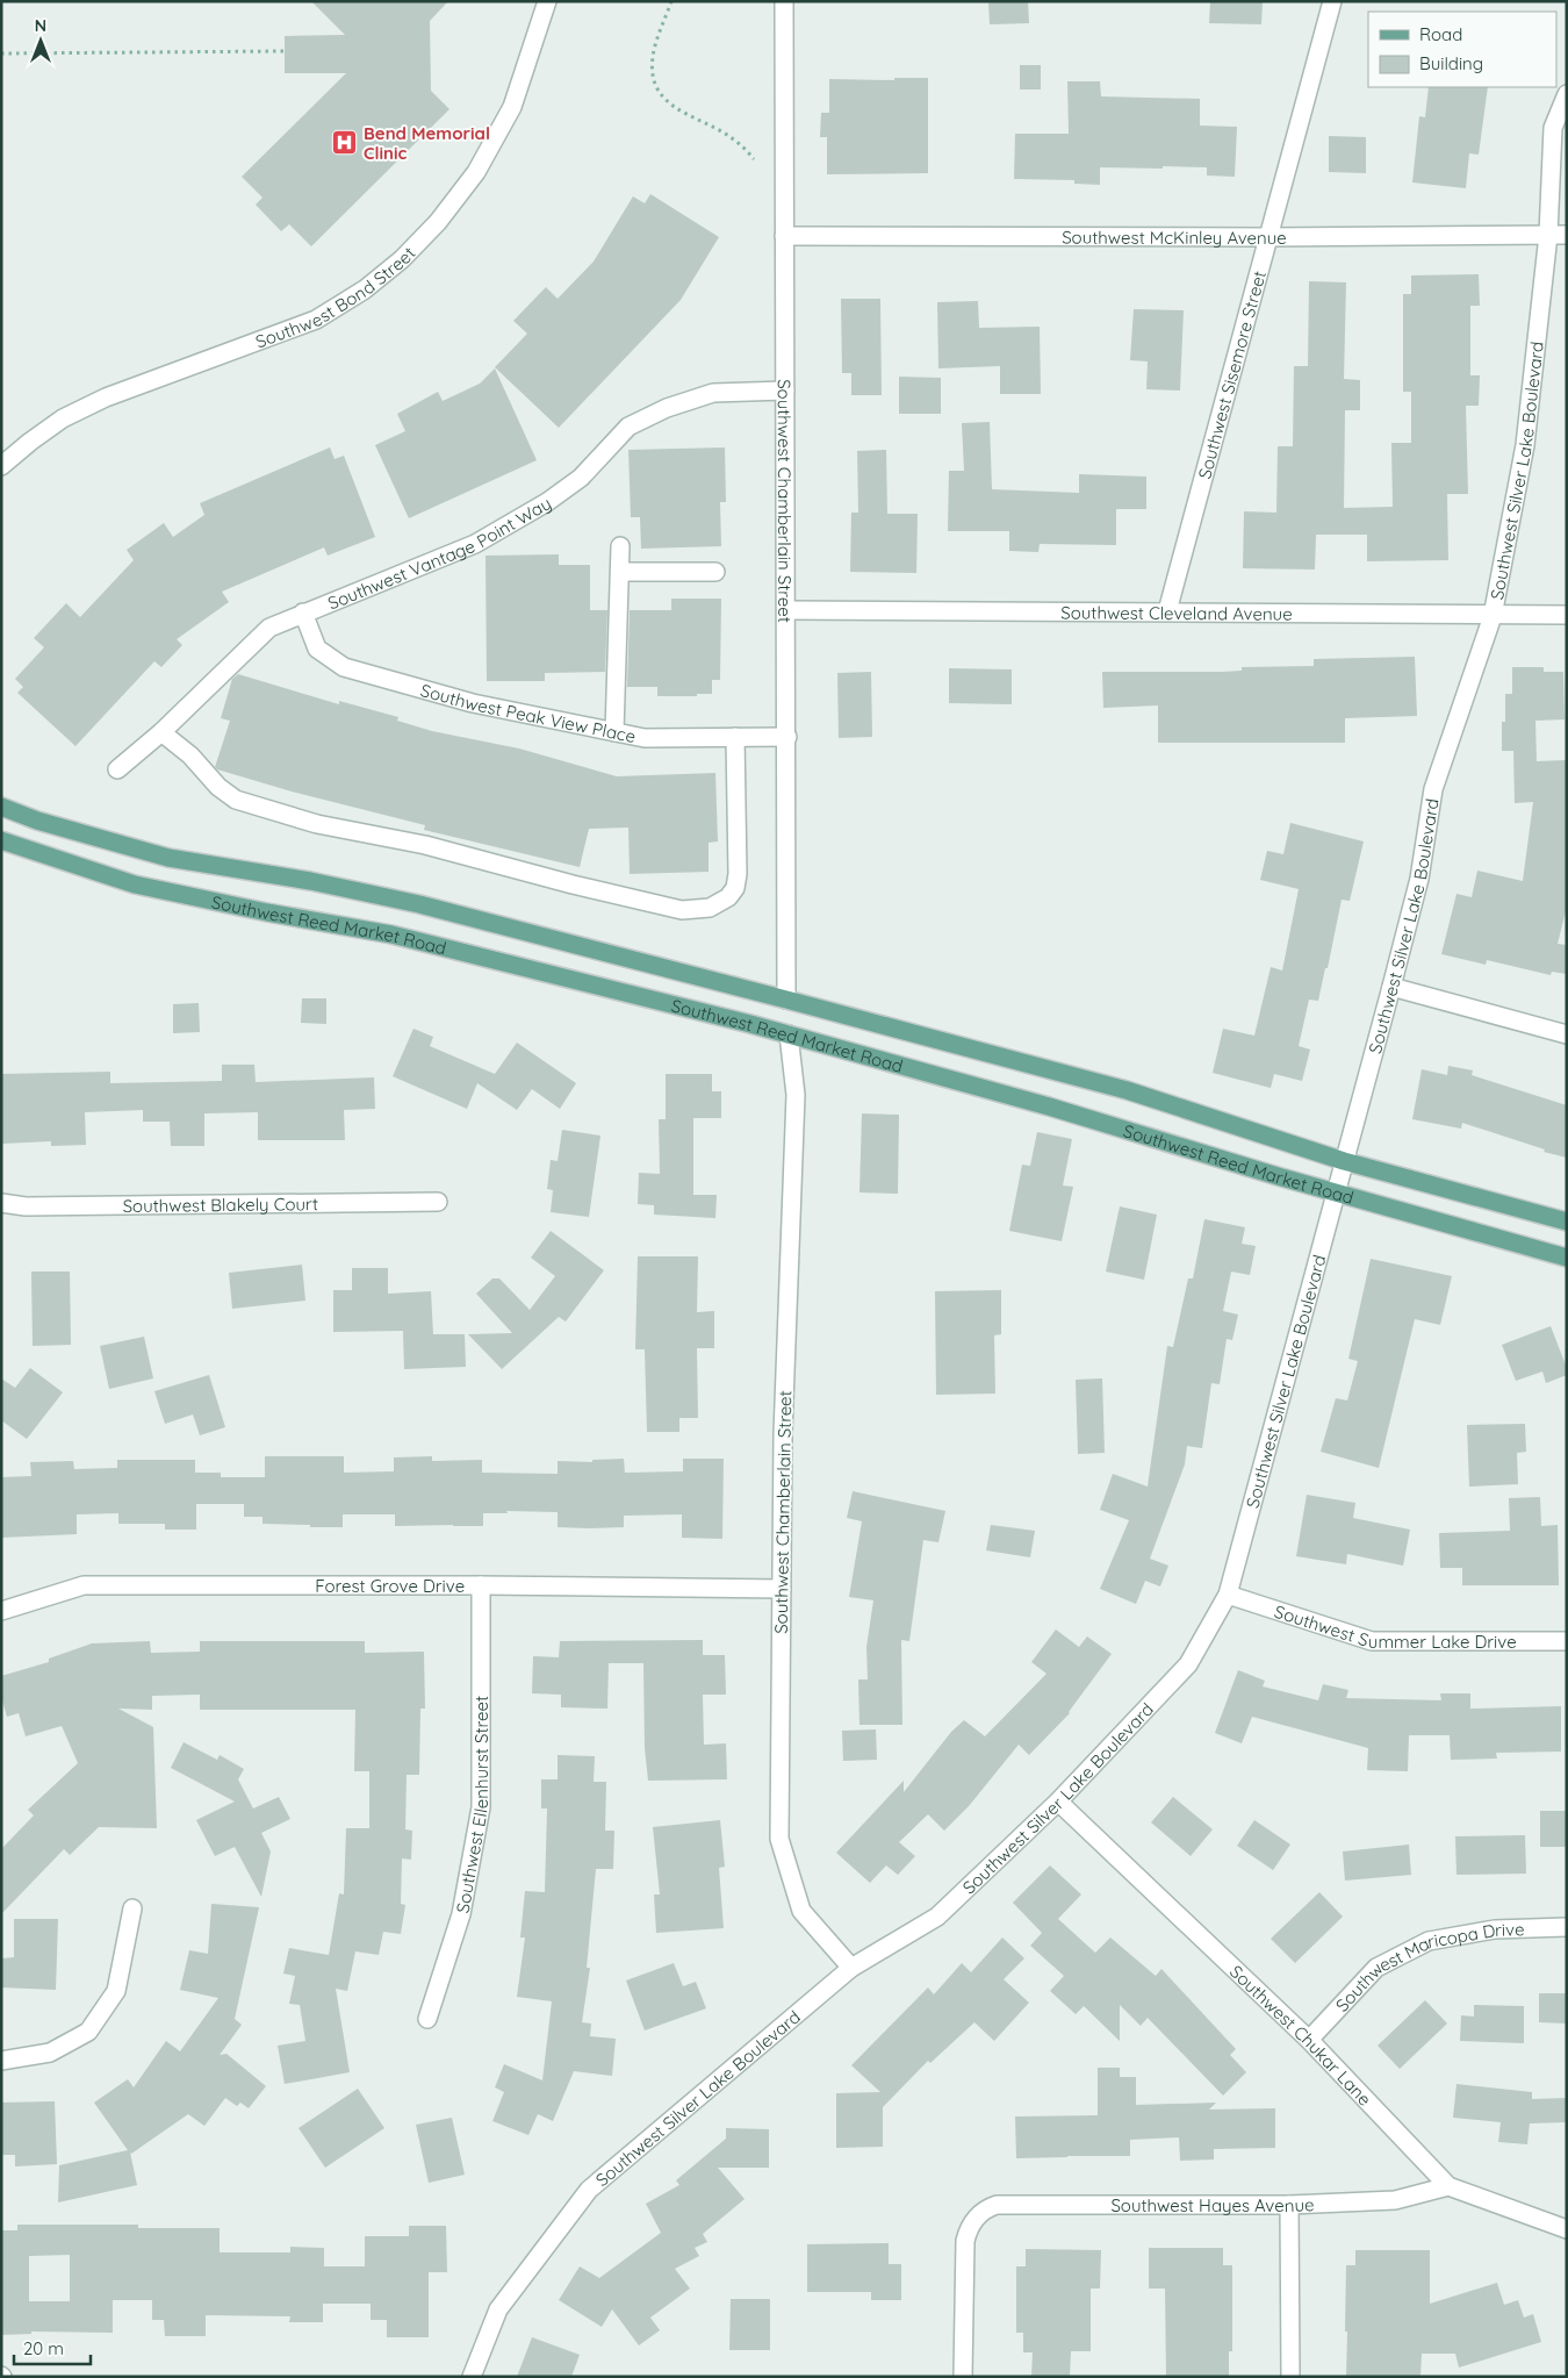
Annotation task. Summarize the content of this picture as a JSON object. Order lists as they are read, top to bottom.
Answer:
{
  "streets": {
    "main road": ["Southwest Reed Market Road"],
    "street": [
      "Southwest McKinley Avenue",
      "Southwest Bond Street",
      "Southwest Sisemore Street",
      "Southwest Silver Lake Boulevard",
      "Southwest Chamberlain Street",
      "Southwest Vantage Point Way",
      "Southwest Cleveland Avenue",
      "Southwest Peak View Place",
      "Southwest Blakely Court",
      "Forest Grove Drive",
      "Southwest Summer Lake Drive",
      "Southwest Ellenhurst Street",
      "Southwest Maricopa Drive",
      "Southwest Chukar Lane",
      "Southwest Hayes Avenue"
    ]
  },
  "crossings": [
    ["Southwest McKinley Avenue", "Southwest Sisemore Street"],
    ["Southwest McKinley Avenue", "Southwest Silver Lake Boulevard"],
    ["Southwest McKinley Avenue", "Southwest Chamberlain Street"],
    ["Southwest Sisemore Street", "Southwest Cleveland Avenue"],
    ["Southwest Silver Lake Boulevard", "Southwest Chamberlain Street"],
    ["Southwest Silver Lake Boulevard", "Southwest Cleveland Avenue"],
    ["Southwest Silver Lake Boulevard", "Southwest Reed Market Road"],
    ["Southwest Silver Lake Boulevard", "Southwest Summer Lake Drive"],
    ["Southwest Silver Lake Boulevard", "Southwest Chukar Lane"],
    ["Southwest Chamberlain Street", "Southwest Vantage Point Way"],
    ["Southwest Chamberlain Street", "Southwest Cleveland Avenue"],
    ["Southwest Chamberlain Street", "Southwest Peak View Place"],
    ["Southwest Chamberlain Street", "Southwest Reed Market Road"],
    ["Southwest Chamberlain Street", "Forest Grove Drive"],
    ["Southwest Vantage Point Way", "Southwest Peak View Place"],
    ["Forest Grove Drive", "Southwest Ellenhurst Street"],
    ["Southwest Maricopa Drive", "Southwest Chukar Lane"],
    ["Southwest Chukar Lane", "Southwest Hayes Avenue"]
  ],
  "places": {
    "hospital": ["Bend Memorial Clinic"]
  },
  "legend": ["Road", "Building"],
  "scale_bar": "20 m",
  "north": "top"
}
